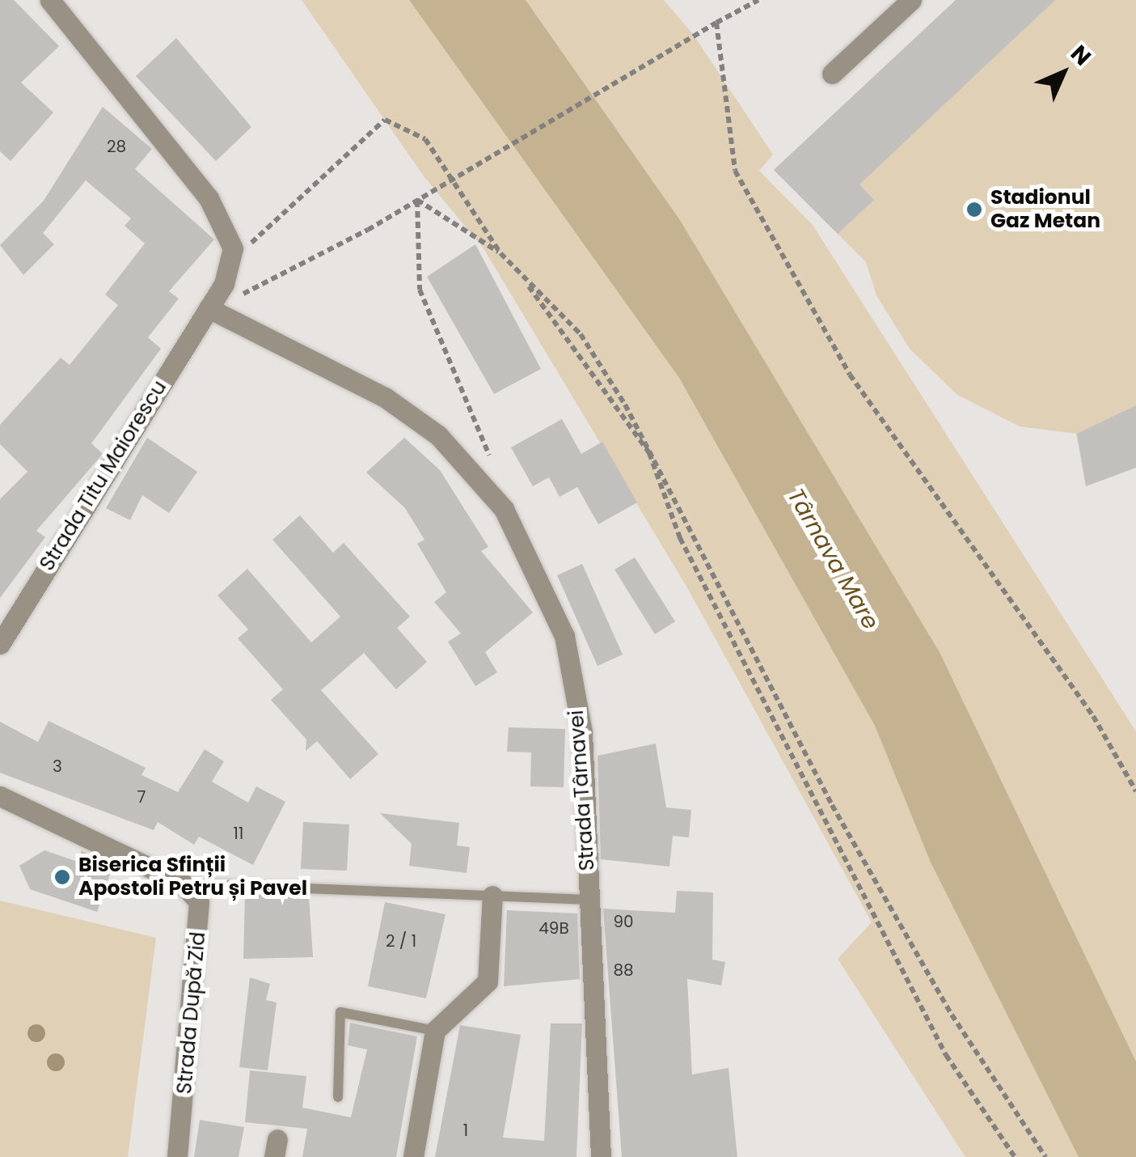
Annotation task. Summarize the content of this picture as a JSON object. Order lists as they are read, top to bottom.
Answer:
{
  "streets": {
    "street": ["Strada Titu Maiorescu", "Strada Târnavei", "Strada După Zid"]
  },
  "crossings": [
    ["Strada Titu Maiorescu", "Strada Târnavei"]
  ],
  "water": ["Târnava Mare"],
  "places": ["Stadionul Gaz Metan", "Biserica Sfinții Apostoli Petru și Pavel"],
  "house_numbers": [
    "28",
    "3",
    "7",
    "11",
    "90",
    "49B",
    "2 / 1",
    "88",
    "1"
  ],
  "north": "top right"
}
